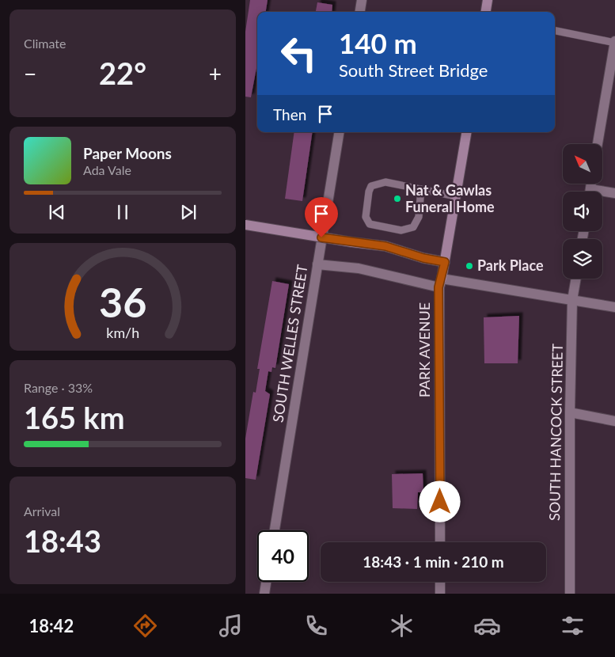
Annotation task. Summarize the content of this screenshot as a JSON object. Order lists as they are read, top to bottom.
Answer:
{
  "streets": {
    "main road": ["PARK AVENUE"],
    "street": ["SOUTH WELLES STREET", "SOUTH HANCOCK STREET"]
  },
  "places": ["Nat & Gawlas Funeral Home", "Park Place"],
  "north": "top left",
  "page": {
    "tile": [
      "Climate",
      ["Range · 33%", "165 km"],
      ["Arrival", "18:43"]
    ],
    "turn": ["140 m", "South Street Bridge"],
    "heat": ["−", "22°", "+"],
    "then": "Then",
    "song": ["Paper Moons", "Ada Vale"],
    "limit": "40",
    "trip": "18:43 · 1 min · 210 m",
    "tabs": "18:42",
    "gauge": ["36", "km/h"]
  }
}
